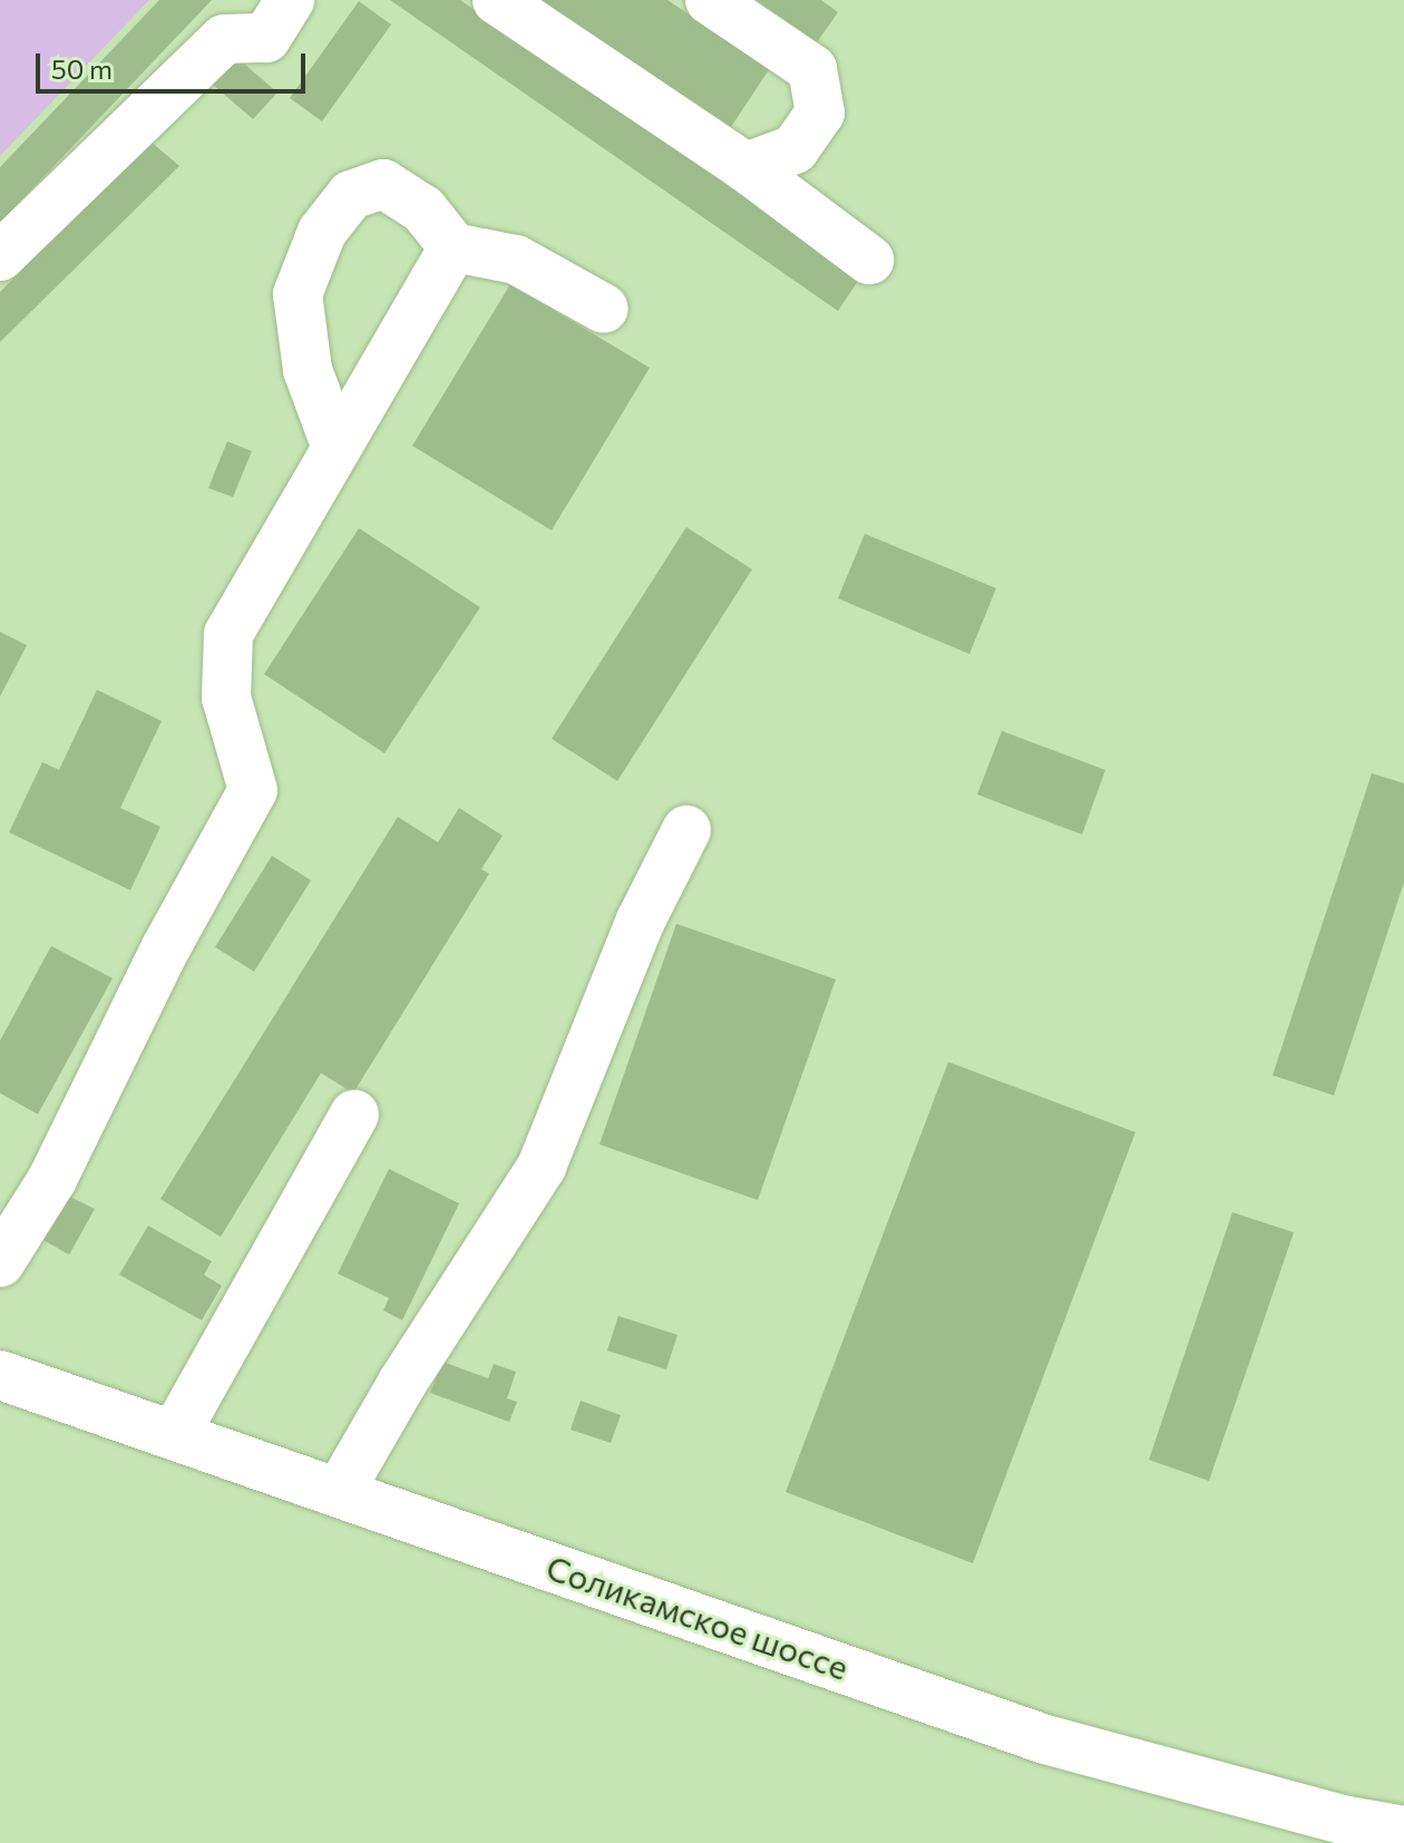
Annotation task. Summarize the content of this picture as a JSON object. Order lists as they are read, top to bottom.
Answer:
{
  "streets": {
    "main road": ["Соликамское шоссе"]
  },
  "scale_bar": "50 m"
}
